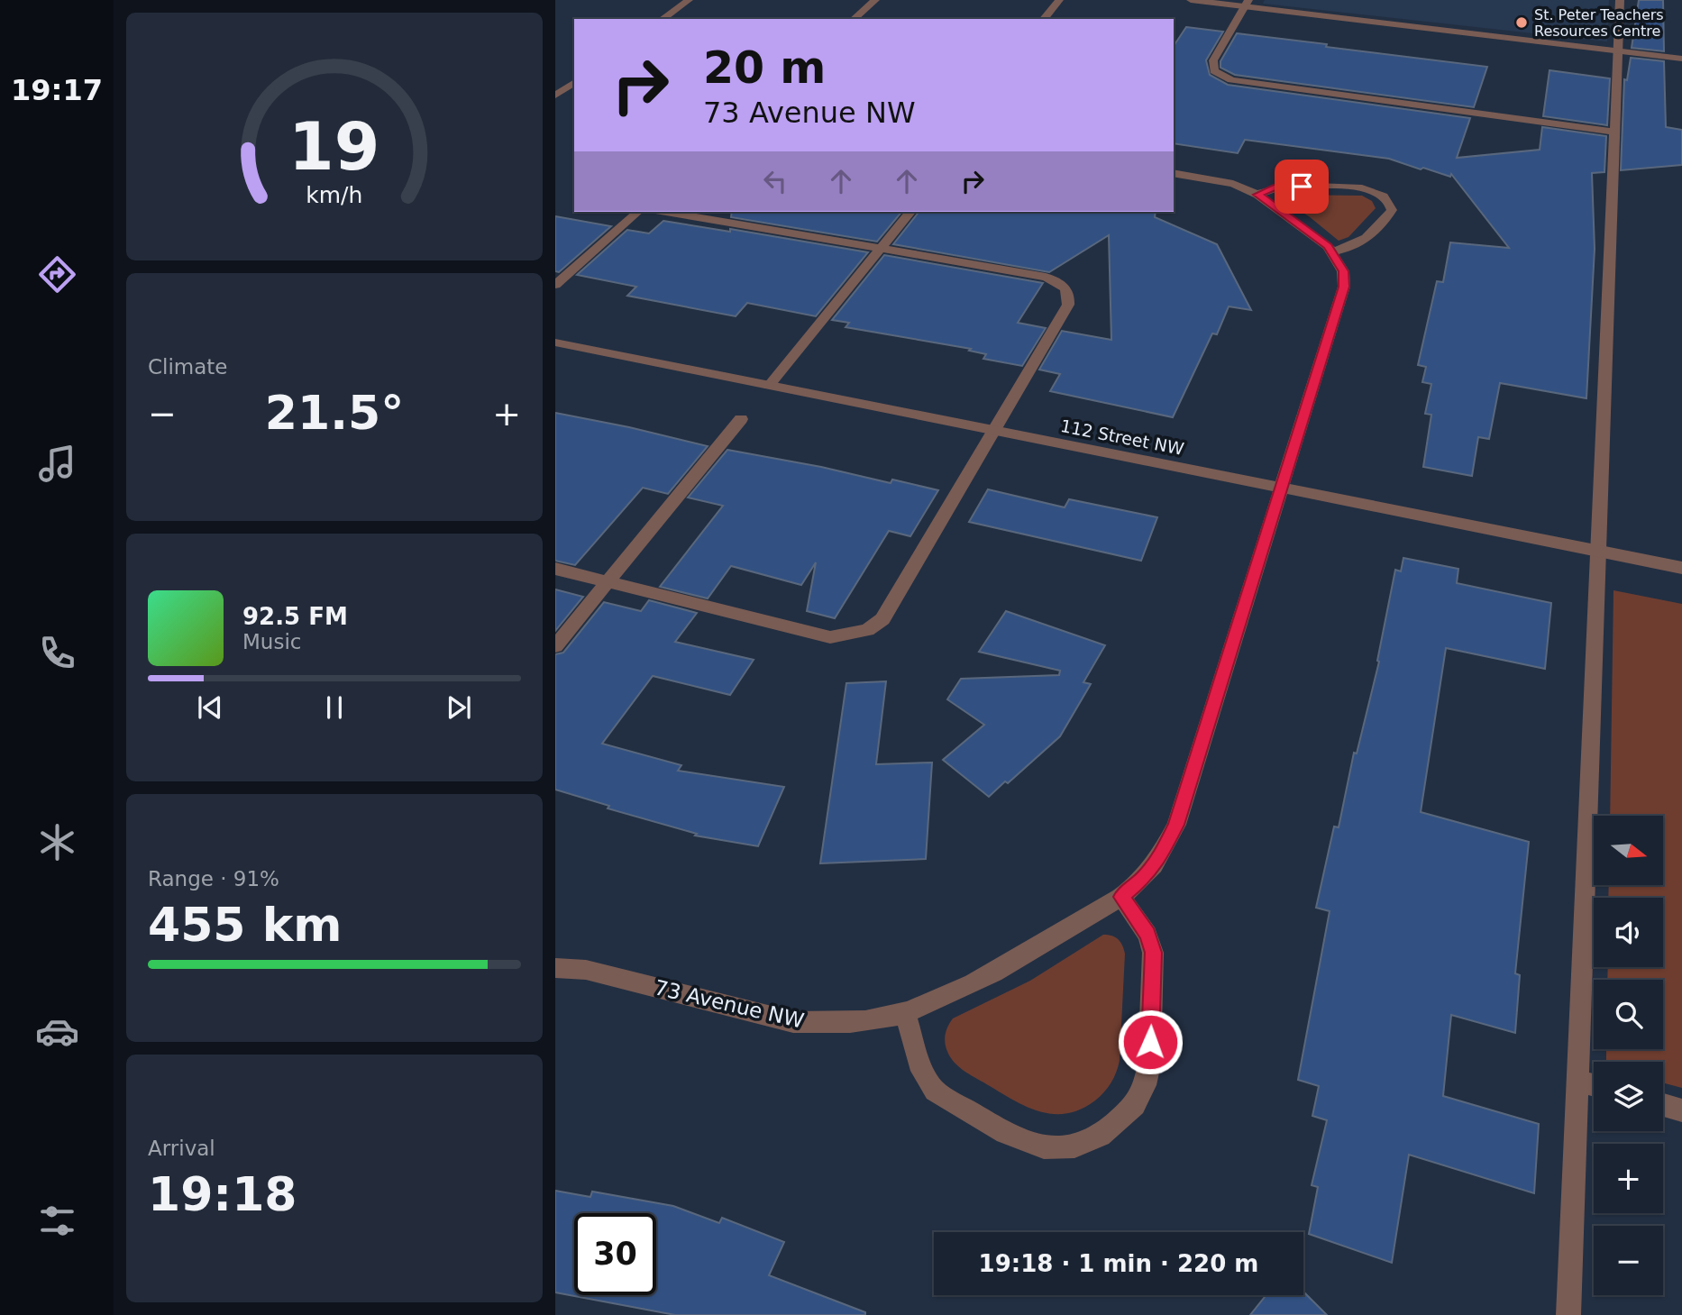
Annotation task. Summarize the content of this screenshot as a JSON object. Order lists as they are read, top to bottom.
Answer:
{
  "streets": {
    "street": ["112 Street NW", "73 Avenue NW"]
  },
  "crossings": [
    ["112 Street NW", "73 Avenue NW"]
  ],
  "places": ["St. Peter Teachers Resources Centre"],
  "north": "right",
  "page": {
    "tabs": "19:17",
    "turn": ["20 m", "73 Avenue NW"],
    "tile": [
      "Climate",
      ["Range · 91%", "455 km"],
      ["Arrival", "19:18"]
    ],
    "heat": ["−", "21.5°", "+"],
    "song": ["92.5 FM", "Music"],
    "map_buttons": ["+", "−"],
    "limit": "30",
    "trip": "19:18 · 1 min · 220 m",
    "gauge": ["19", "km/h"]
  }
}
